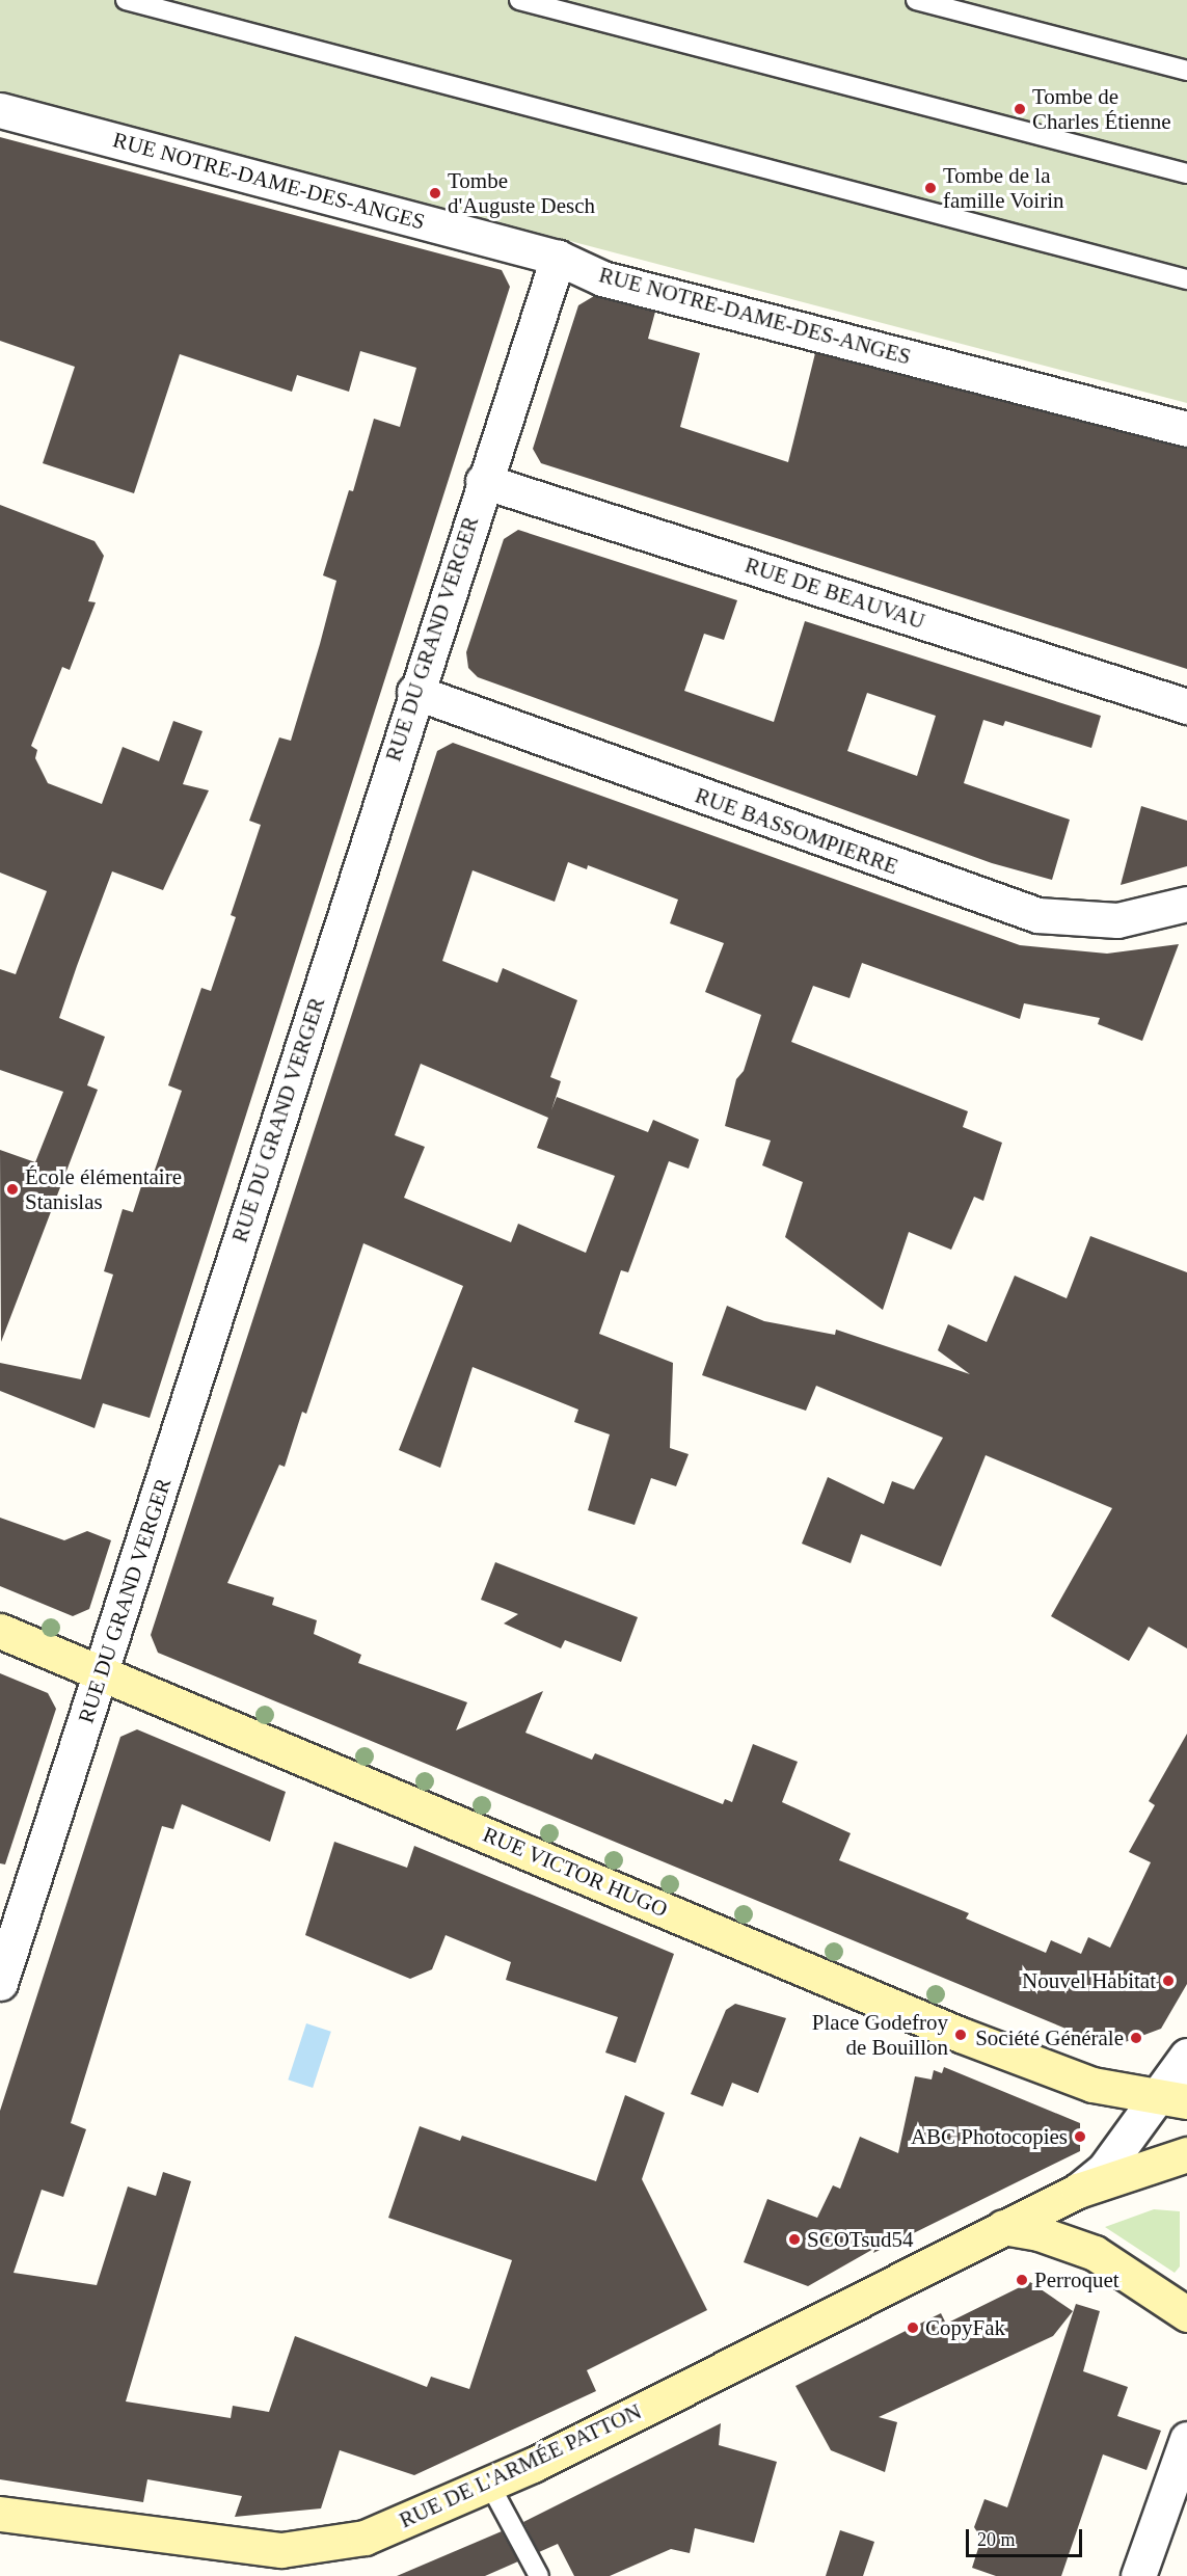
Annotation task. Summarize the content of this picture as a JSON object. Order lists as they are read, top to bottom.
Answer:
{
  "streets": {
    "main road": ["RUE VICTOR HUGO", "RUE DE L'ARMÉE PATTON"],
    "street": [
      "RUE NOTRE-DAME-DES-ANGES",
      "RUE DE BEAUVAU",
      "RUE DU GRAND VERGER",
      "RUE BASSOMPIERRE"
    ]
  },
  "crossings": [
    ["RUE NOTRE-DAME-DES-ANGES", "RUE DU GRAND VERGER"],
    ["RUE DE BEAUVAU", "RUE DU GRAND VERGER"],
    ["RUE DU GRAND VERGER", "RUE BASSOMPIERRE"],
    ["RUE DU GRAND VERGER", "RUE VICTOR HUGO"]
  ],
  "places": [
    "Tombe de Charles Étienne",
    "Tombe de la famille Voirin",
    "Tombe d'Auguste Desch",
    "École élémentaire Stanislas",
    "Nouvel Habitat",
    "Place Godefroy de Bouillon",
    "Société Générale",
    "ABC Photocopies",
    "SCOTsud54",
    "Perroquet",
    "CopyFak"
  ],
  "scale_bar": "20 m"
}
